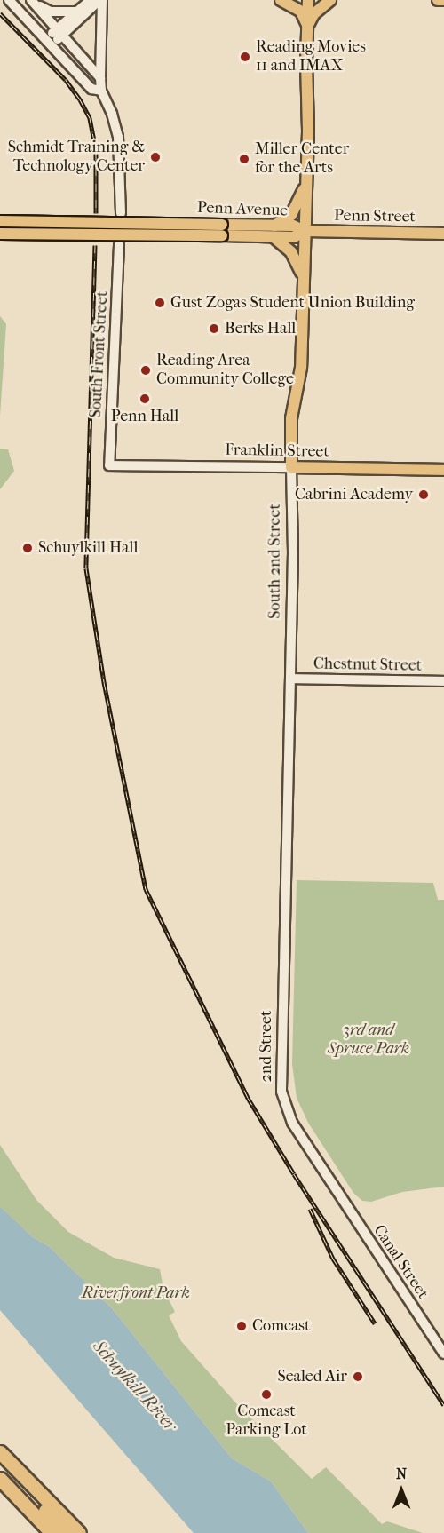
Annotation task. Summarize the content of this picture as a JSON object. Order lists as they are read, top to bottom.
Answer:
{
  "streets": {
    "main road": [
      "Penn Avenue",
      "Penn Street",
      "Franklin Street",
      "South 2nd Street"
    ],
    "street": [
      "South Front Street",
      "Chestnut Street",
      "2nd Street",
      "Canal Street"
    ]
  },
  "crossings": [
    ["Penn Avenue", "Penn Street"],
    ["Penn Avenue", "South 2nd Street"],
    ["Penn Street", "South 2nd Street"],
    ["South Front Street", "Franklin Street"],
    ["Franklin Street", "South 2nd Street"],
    ["South 2nd Street", "Chestnut Street"],
    ["South 2nd Street", "2nd Street"],
    ["2nd Street", "Canal Street"]
  ],
  "water": ["Schuylkill River"],
  "parks": ["3rd and Spruce Park", "Riverfront Park"],
  "places": [
    "Reading Movies 11 and IMAX",
    "Schmidt Training & Technology Center",
    "Miller Center for the Arts",
    "Gust Zogas Student Union Building",
    "Berks Hall",
    "Reading Area Community College",
    "Penn Hall",
    "Cabrini Academy",
    "Schuylkill Hall",
    "Comcast",
    "Sealed Air",
    "Comcast Parking Lot"
  ],
  "north": "top"
}
